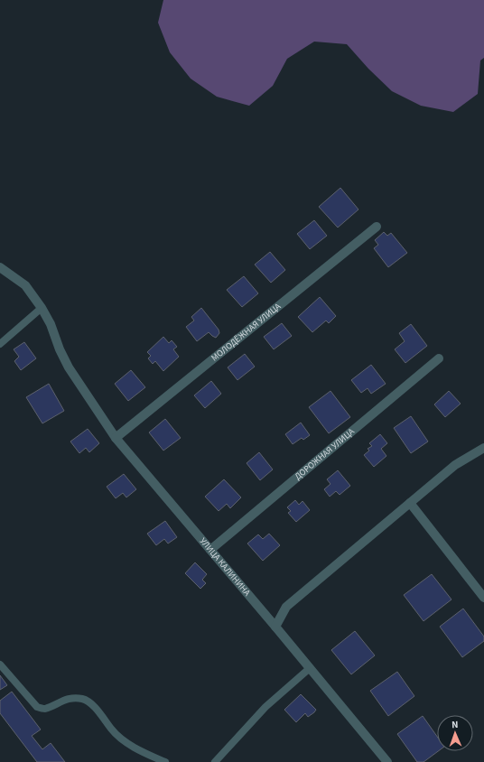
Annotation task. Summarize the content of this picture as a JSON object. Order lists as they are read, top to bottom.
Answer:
{
  "streets": {
    "street": ["МОЛОДЁЖНАЯ УЛИЦА", "ДОРОЖНАЯ УЛИЦА", "УЛИЦА КАЛИНИНА"]
  },
  "crossings": [
    ["МОЛОДЁЖНАЯ УЛИЦА", "УЛИЦА КАЛИНИНА"],
    ["ДОРОЖНАЯ УЛИЦА", "УЛИЦА КАЛИНИНА"]
  ],
  "north": "top"
}
